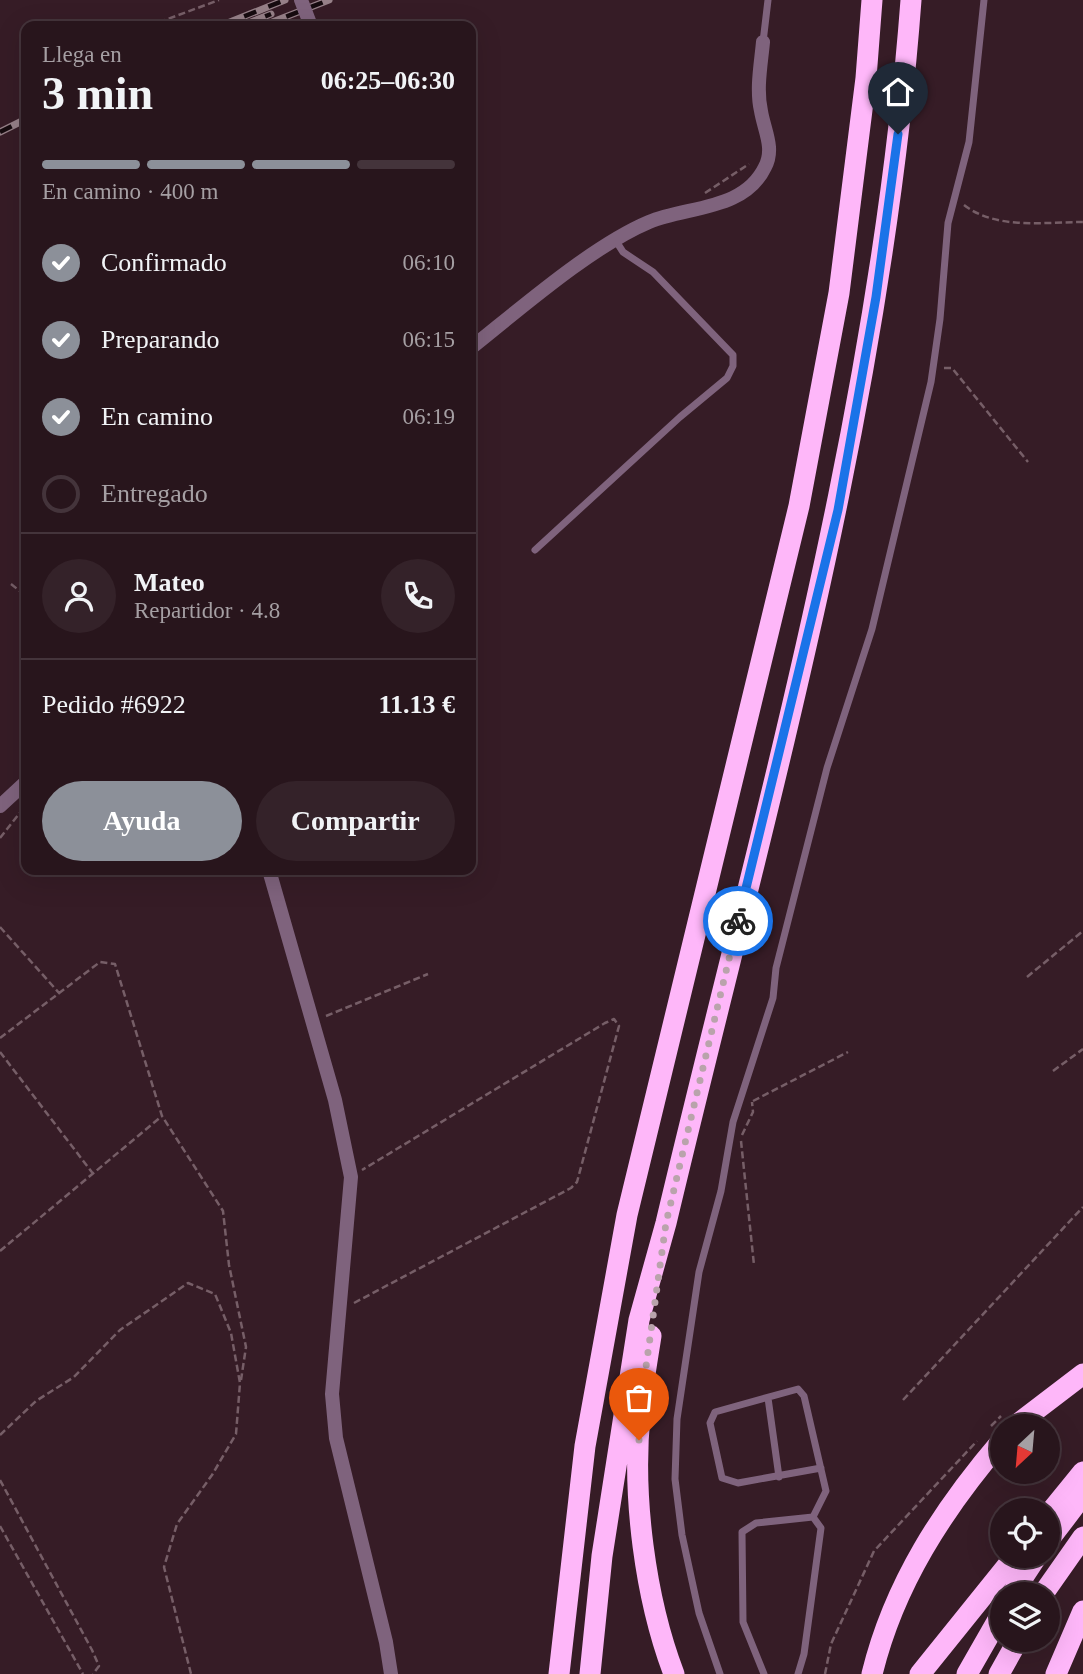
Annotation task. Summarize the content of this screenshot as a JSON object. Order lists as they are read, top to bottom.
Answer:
{
  "north": "bottom left",
  "page": {
    "heading": ["3 min", "Llega en", "06:25–06:30"],
    "panel": [
      "Mateo",
      "Repartidor · 4.8",
      "Pedido #6922",
      "11.13 €"
    ],
    "bar": "En camino · 400 m",
    "list": [
      ["Confirmado", "06:10"],
      ["Preparando", "06:15"],
      ["En camino", "06:19"],
      "Entregado"
    ],
    "buttons": ["Ayuda", "Compartir"]
  }
}
